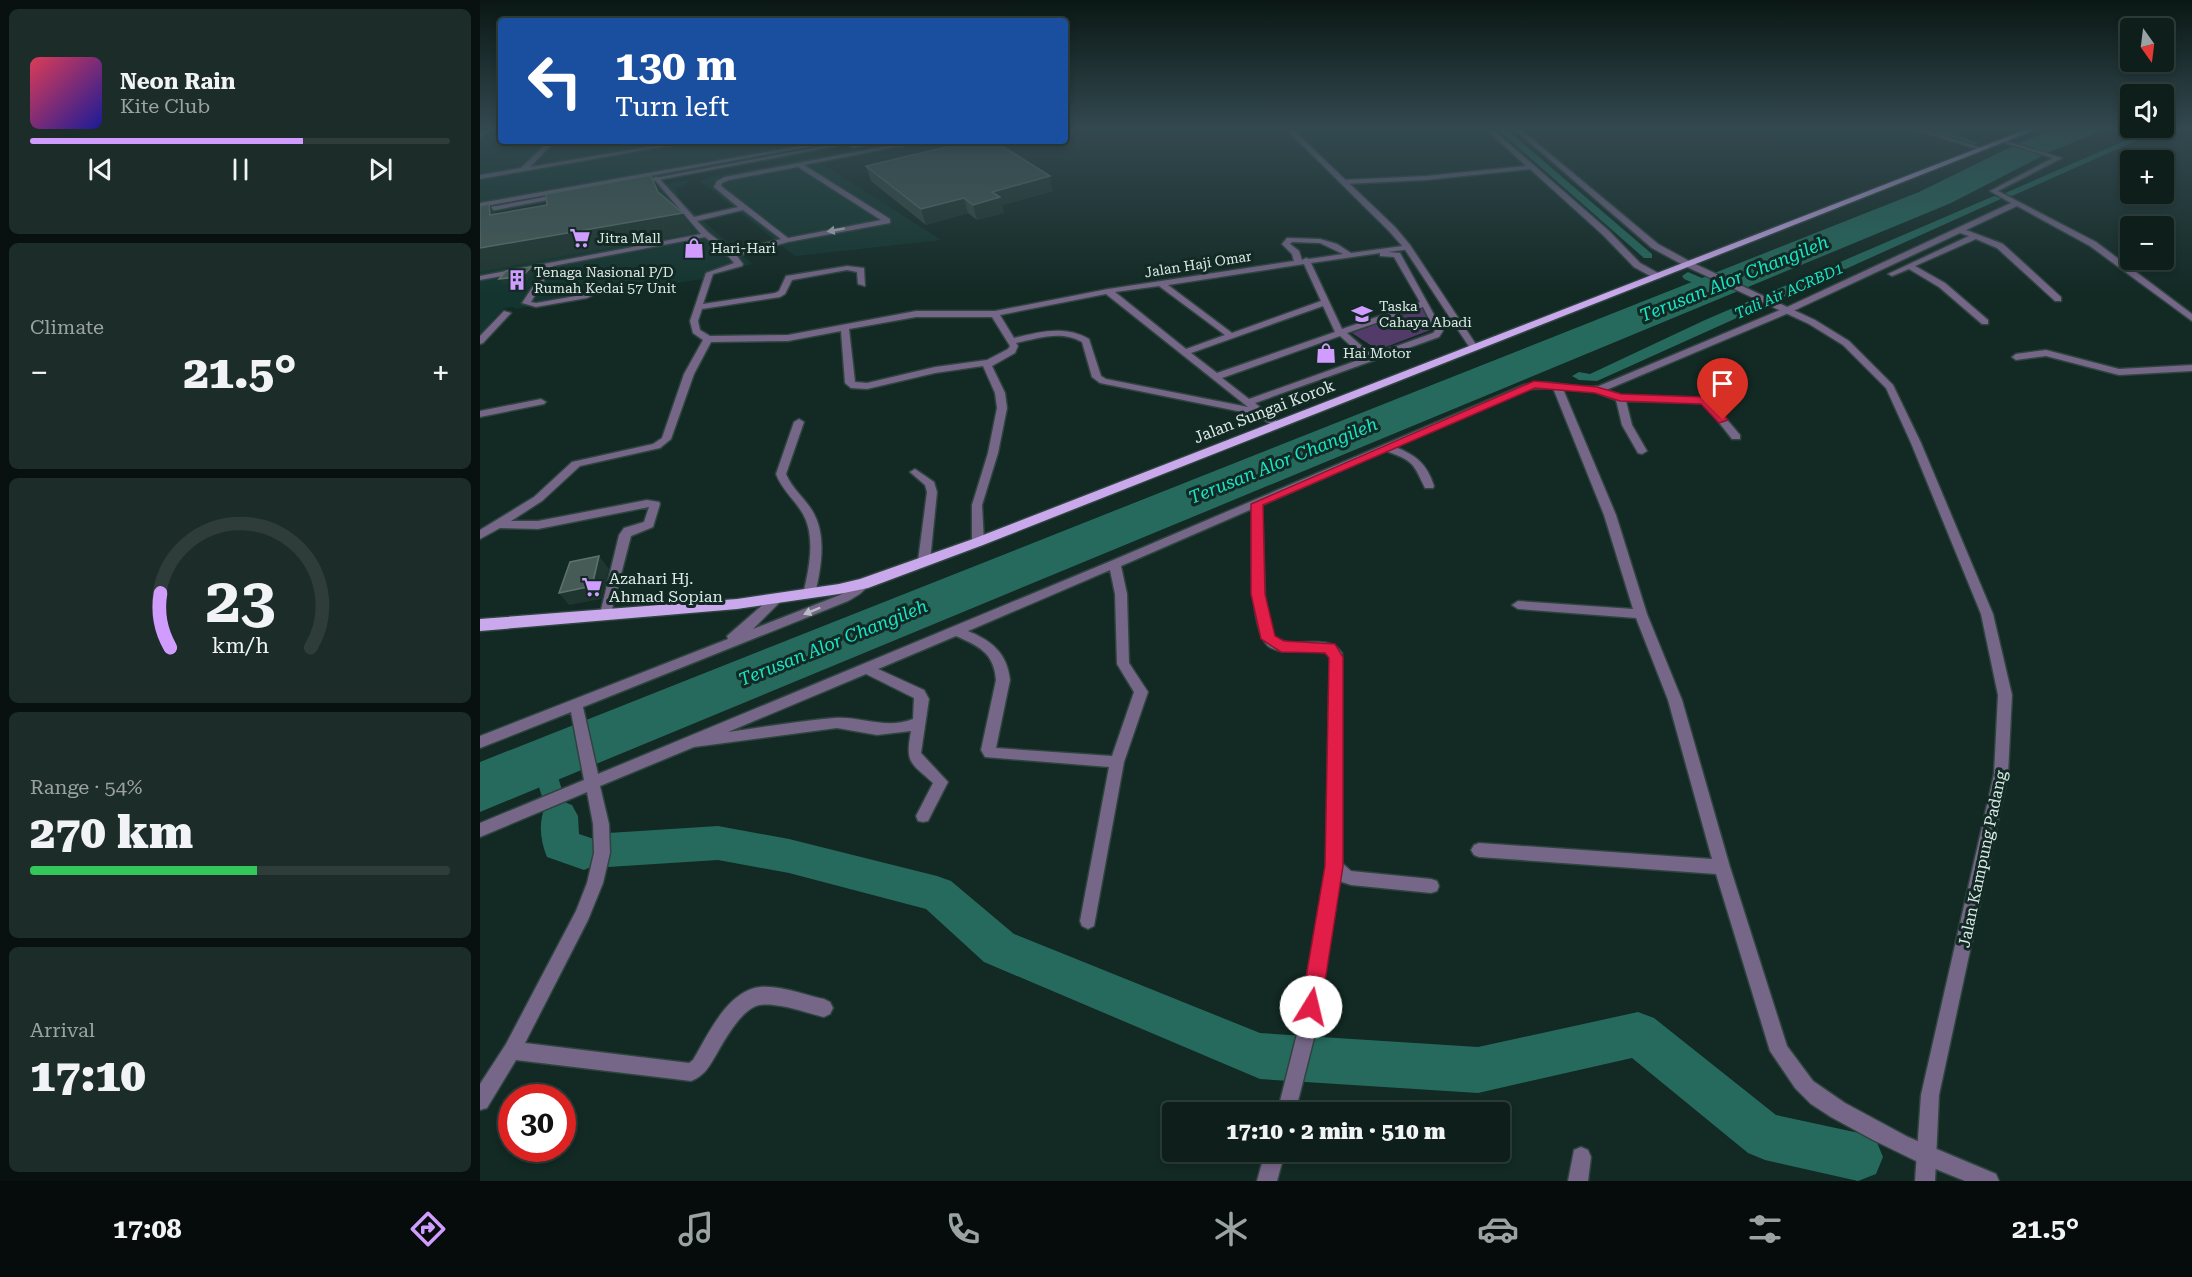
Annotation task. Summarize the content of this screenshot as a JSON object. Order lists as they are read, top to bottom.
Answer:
{
  "streets": {
    "main road": ["Jalan Sungai Korok"],
    "street": ["Jalan Haji Omar", "Jalan Kampung Padang"]
  },
  "crossings": [
    ["Jalan Sungai Korok", "Jalan Kampung Padang"]
  ],
  "water": ["Terusan Alor Changileh", "Tali Air ACRBD1"],
  "places": {
    "supermarket": ["Jitra Mall", "Azahari Hj. Ahmad Sopian"],
    "shop": ["Hari-Hari", "Hai Motor"],
    "building": ["Tenaga Nasional P/D Rumah Kedai 57 Unit"],
    "school or university": ["Taska Cahaya Abadi"]
  },
  "north": "bottom",
  "page": {
    "map_buttons": ["+", "−"],
    "turn": ["130 m", "Turn left"],
    "song": ["Neon Rain", "Kite Club"],
    "tile": [
      "Climate",
      ["Range · 54%", "270 km"],
      ["Arrival", "17:10"]
    ],
    "heat": ["−", "21.5°", "+"],
    "limit": "30",
    "trip": "17:10 · 2 min · 510 m",
    "tabs": ["17:08", "21.5°"],
    "gauge": ["23", "km/h"]
  }
}
